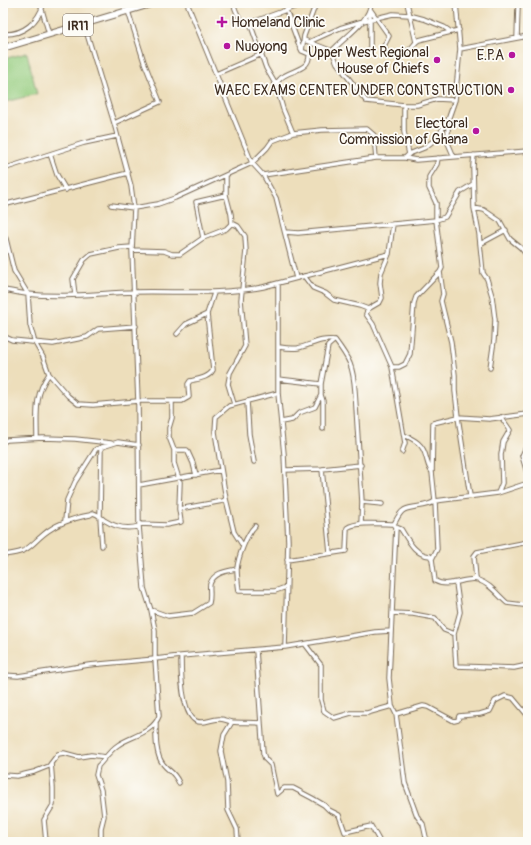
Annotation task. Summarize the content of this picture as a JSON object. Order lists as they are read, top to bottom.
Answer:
{
  "streets": {
    "main road": ["IR11"]
  },
  "places": {
    "health": ["Homeland Clinic"],
    "other": [
      "Nuoyong",
      "E.P.A",
      "Upper West Regional House of Chiefs",
      "WAEC EXAMS CENTER UNDER CONTSTRUCTION",
      "Electoral Commission of Ghana"
    ]
  }
}
